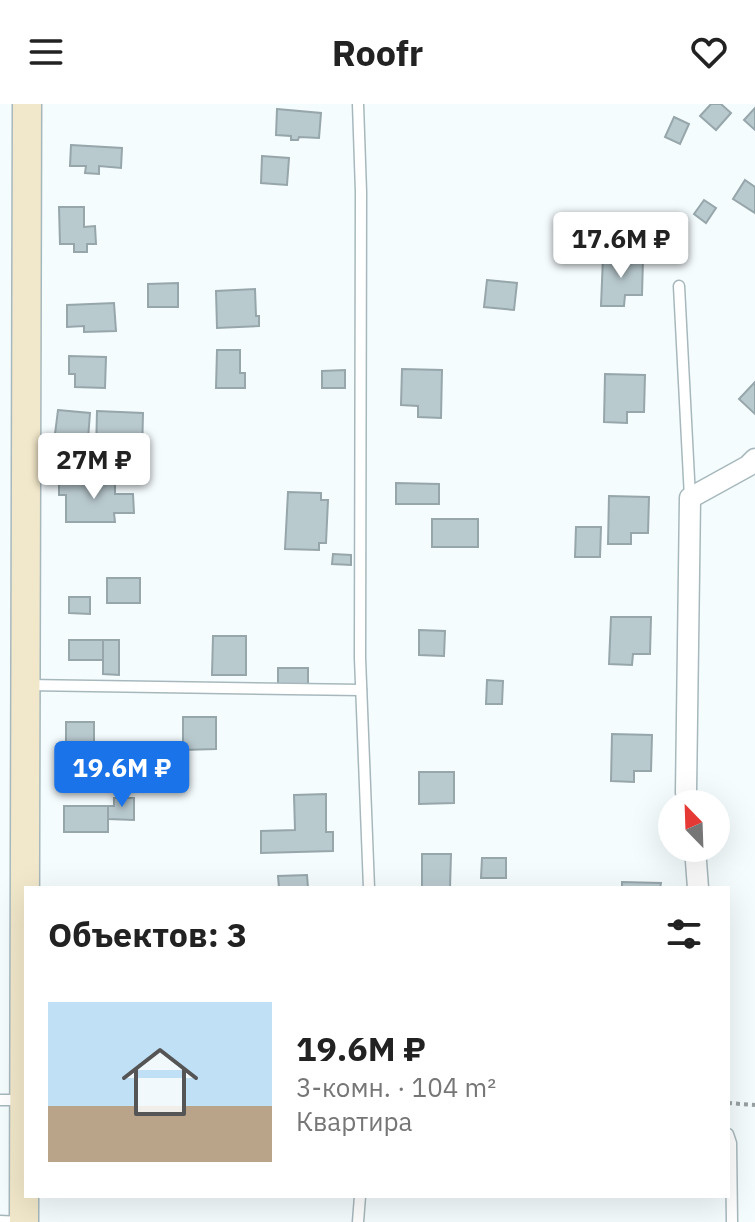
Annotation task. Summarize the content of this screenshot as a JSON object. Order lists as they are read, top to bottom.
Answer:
{
  "north": "top left",
  "page": {
    "header": "Roofr",
    "price": ["17.6M ₽", "27M ₽", "19.6M ₽"],
    "heading": "Объектов: 3",
    "list": [
      {
        "name": "19.6M ₽",
        "note": "3-комн. · 104 m² · Квартира"
      }
    ]
  }
}
